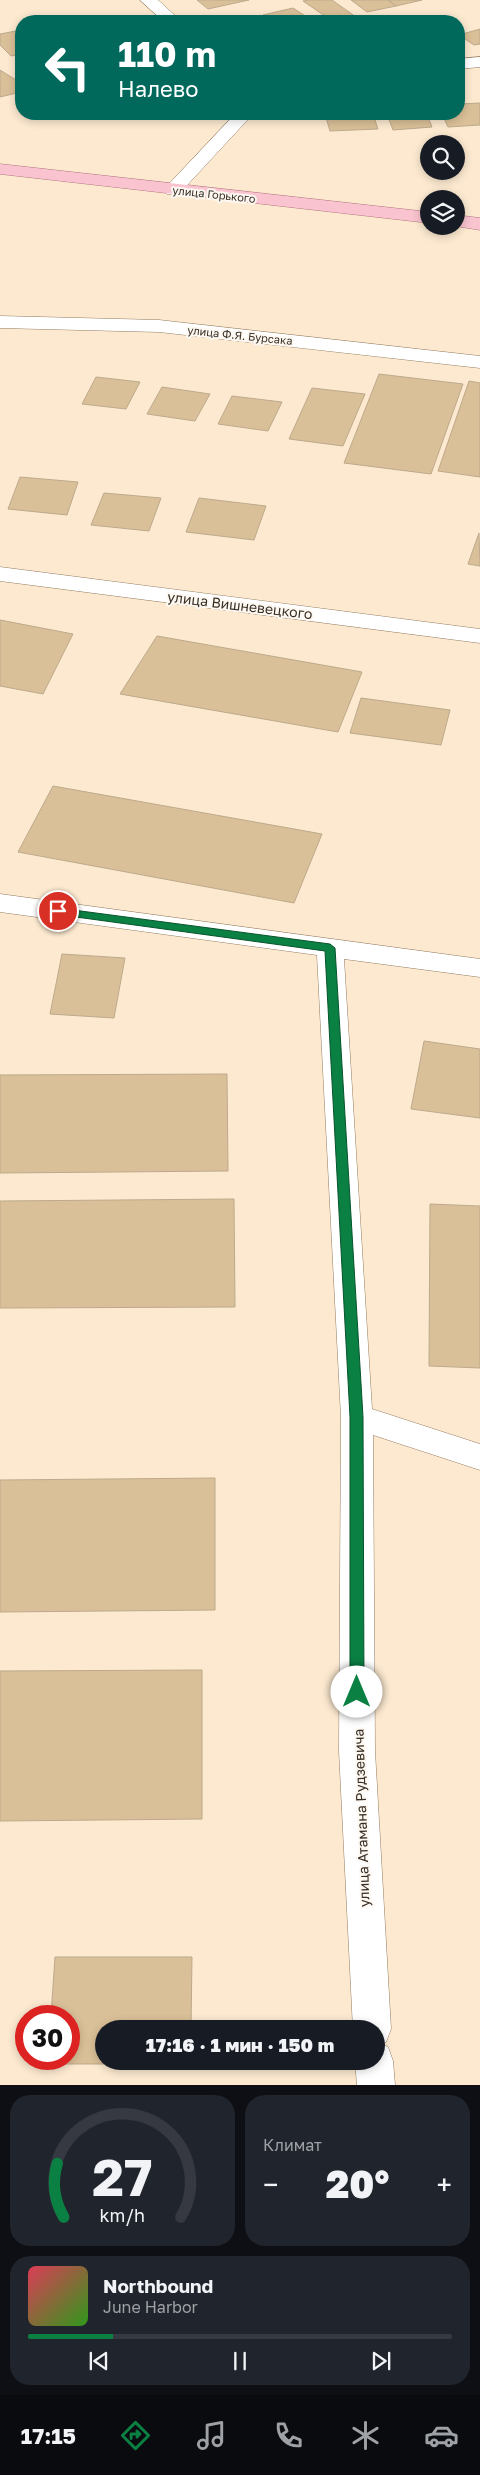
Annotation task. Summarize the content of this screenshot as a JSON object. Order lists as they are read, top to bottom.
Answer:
{
  "streets": {
    "main road": ["улица Горького"],
    "street": ["улица Ф.Я. Бурсака", "улица Вишневецкого", "улица Атамана Рудзевича"]
  },
  "page": {
    "turn": ["110 m", "Налево"],
    "limit": "30",
    "trip": "17:16 · 1 мин · 150 m",
    "tile": "Климат",
    "heat": ["−", "20°", "+"],
    "song": ["Northbound", "June Harbor"],
    "tabs": "17:15",
    "gauge": ["27", "km/h"]
  }
}
